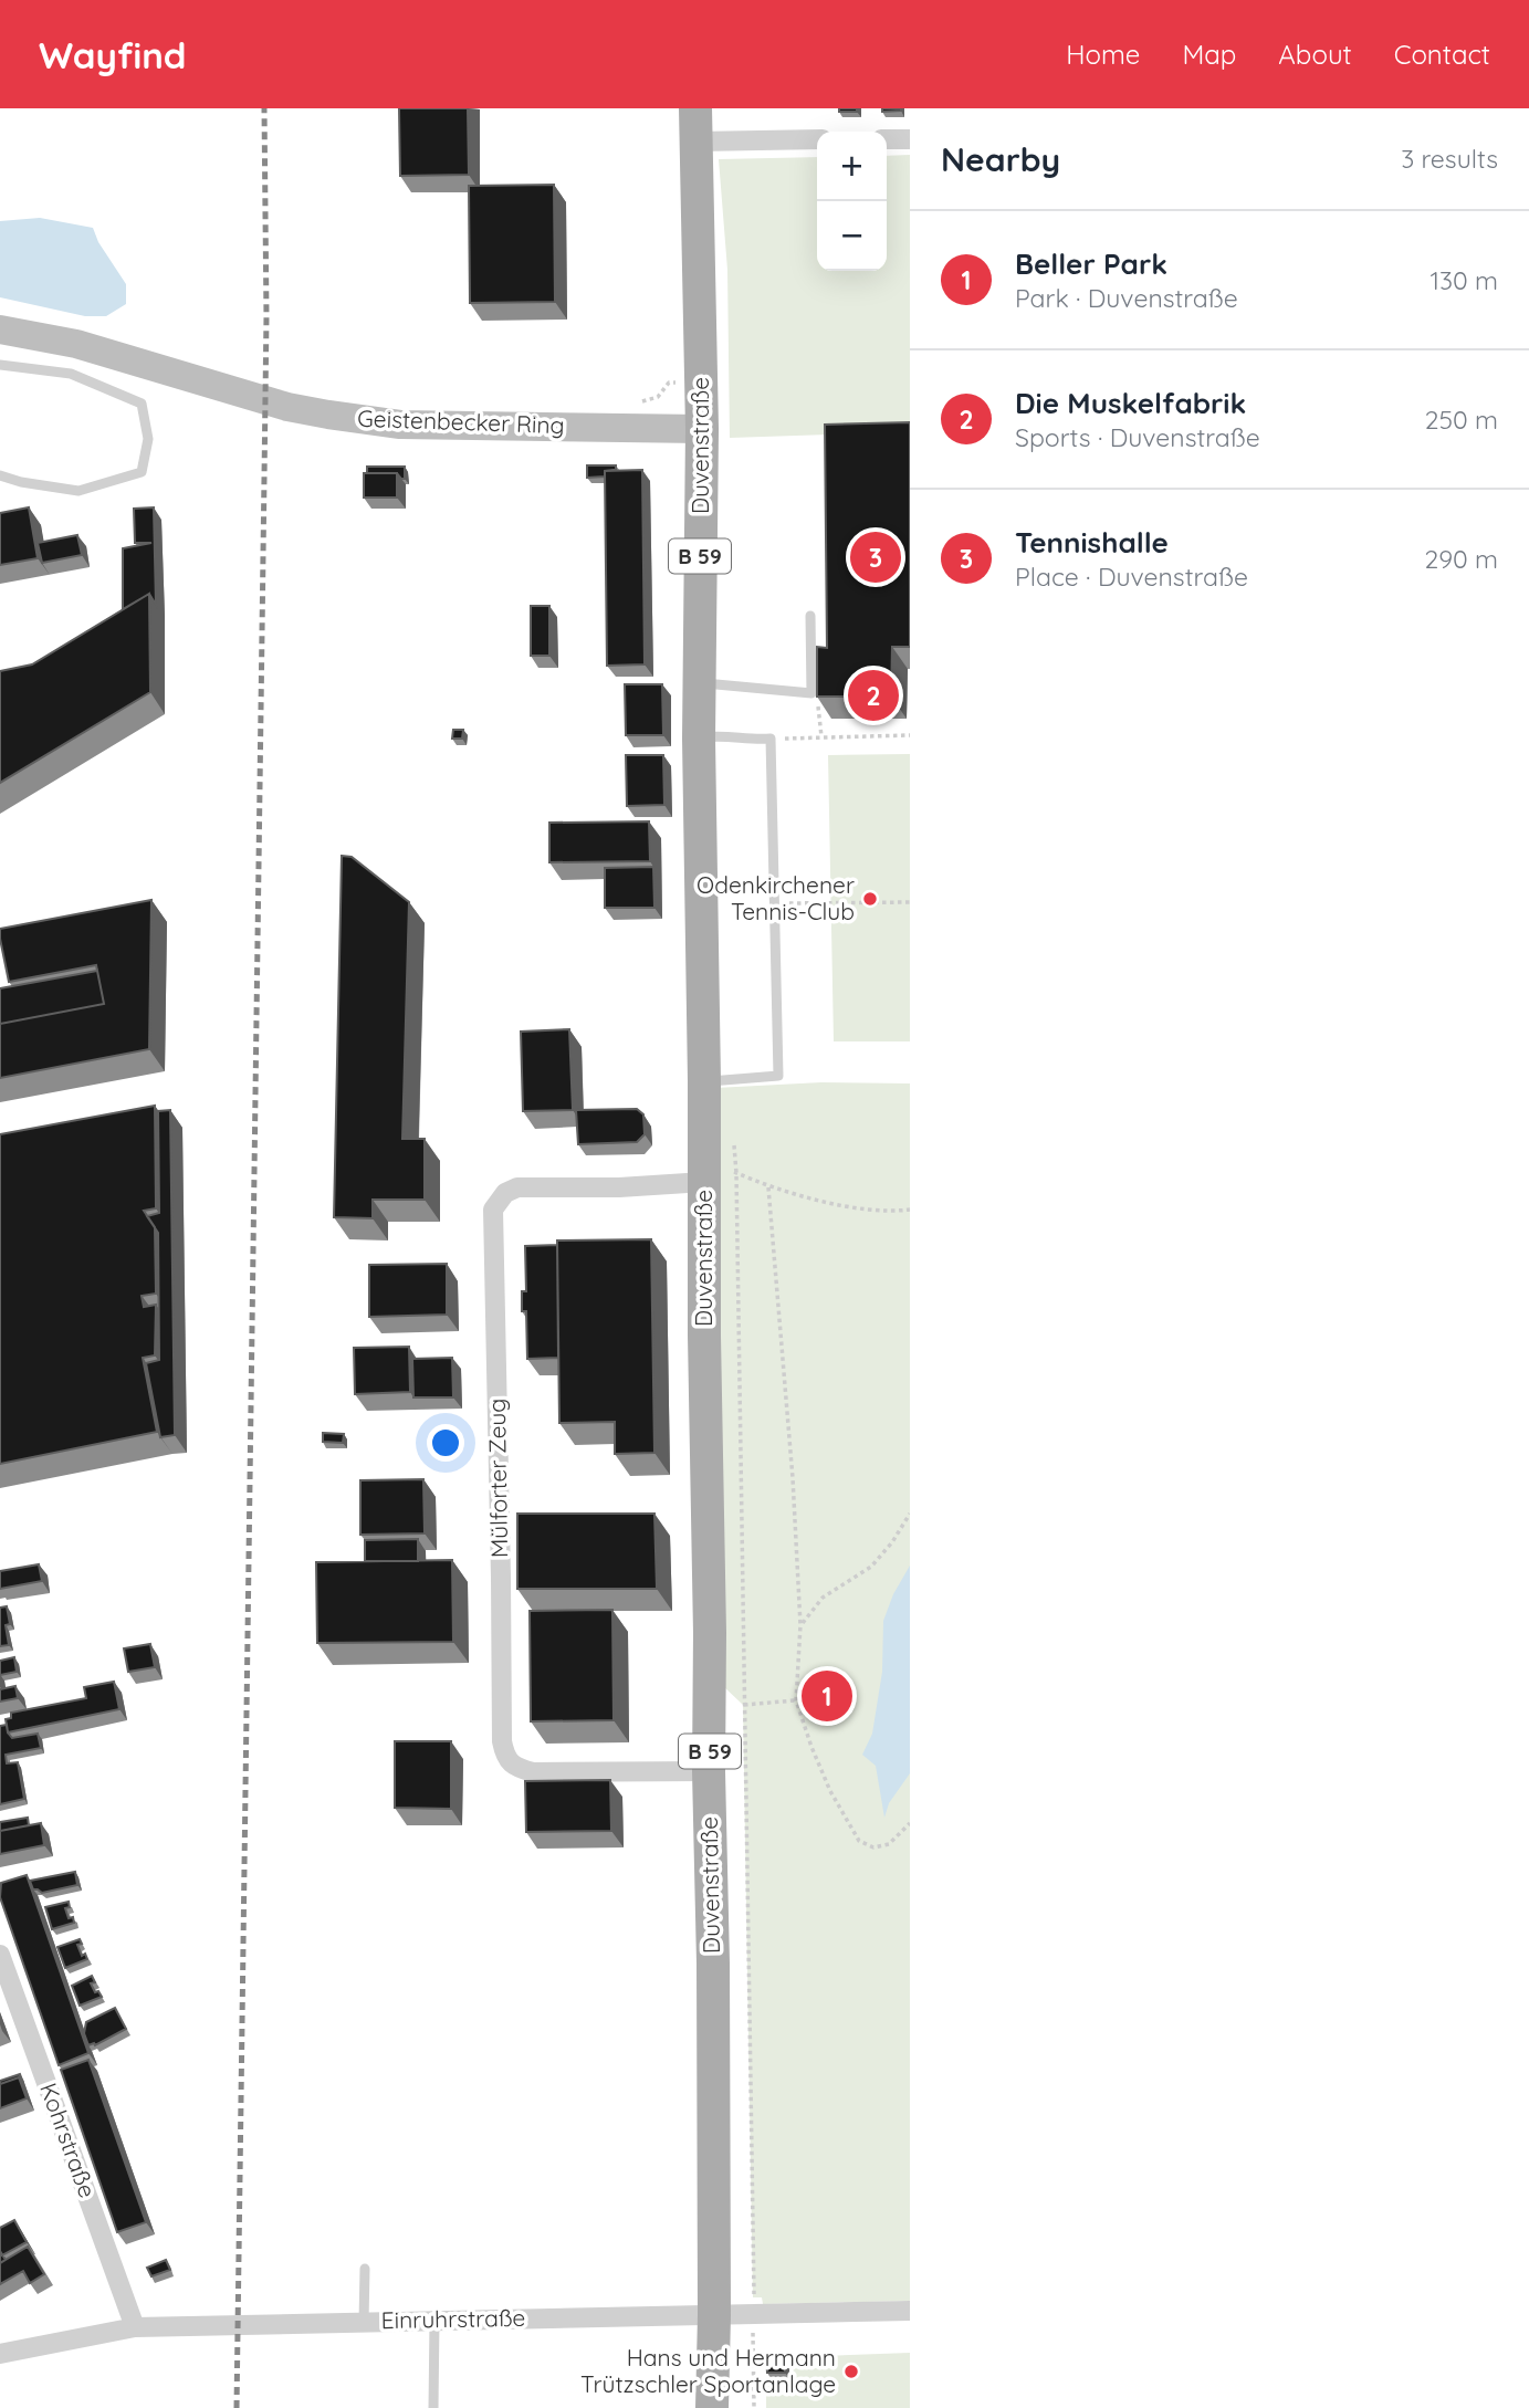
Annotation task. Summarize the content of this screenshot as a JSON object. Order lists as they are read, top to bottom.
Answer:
{
  "streets": {
    "main road": ["Geistenbecker Ring", "Duvenstraße", "B 59"],
    "street": ["Mülforter Zeug", "Kohrstraße", "Einruhrstraße"]
  },
  "crossings": [
    ["Geistenbecker Ring", "Duvenstraße"],
    ["Duvenstraße", "Mülforter Zeug"],
    ["Duvenstraße", "Einruhrstraße"],
    ["Kohrstraße", "Einruhrstraße"]
  ],
  "places": ["Odenkirchener Tennis-Club", "Hans und Hermann Trützschler Sportanlage"],
  "page": {
    "header": "Wayfind",
    "nav": [
      "Home",
      "Map",
      "About",
      "Contact"
    ],
    "heading": ["Nearby", "3 results"],
    "map_buttons": ["+", "−"],
    "list": [
      {
        "mark": "1",
        "name": "Beller Park",
        "note": "Park · Duvenstraße",
        "value": "130 m"
      },
      {
        "mark": "2",
        "name": "Die Muskelfabrik",
        "note": "Sports · Duvenstraße",
        "value": "250 m"
      },
      {
        "mark": "3",
        "name": "Tennishalle",
        "note": "Place · Duvenstraße",
        "value": "290 m"
      }
    ],
    "pins": ["3", "2", "1"]
  }
}
